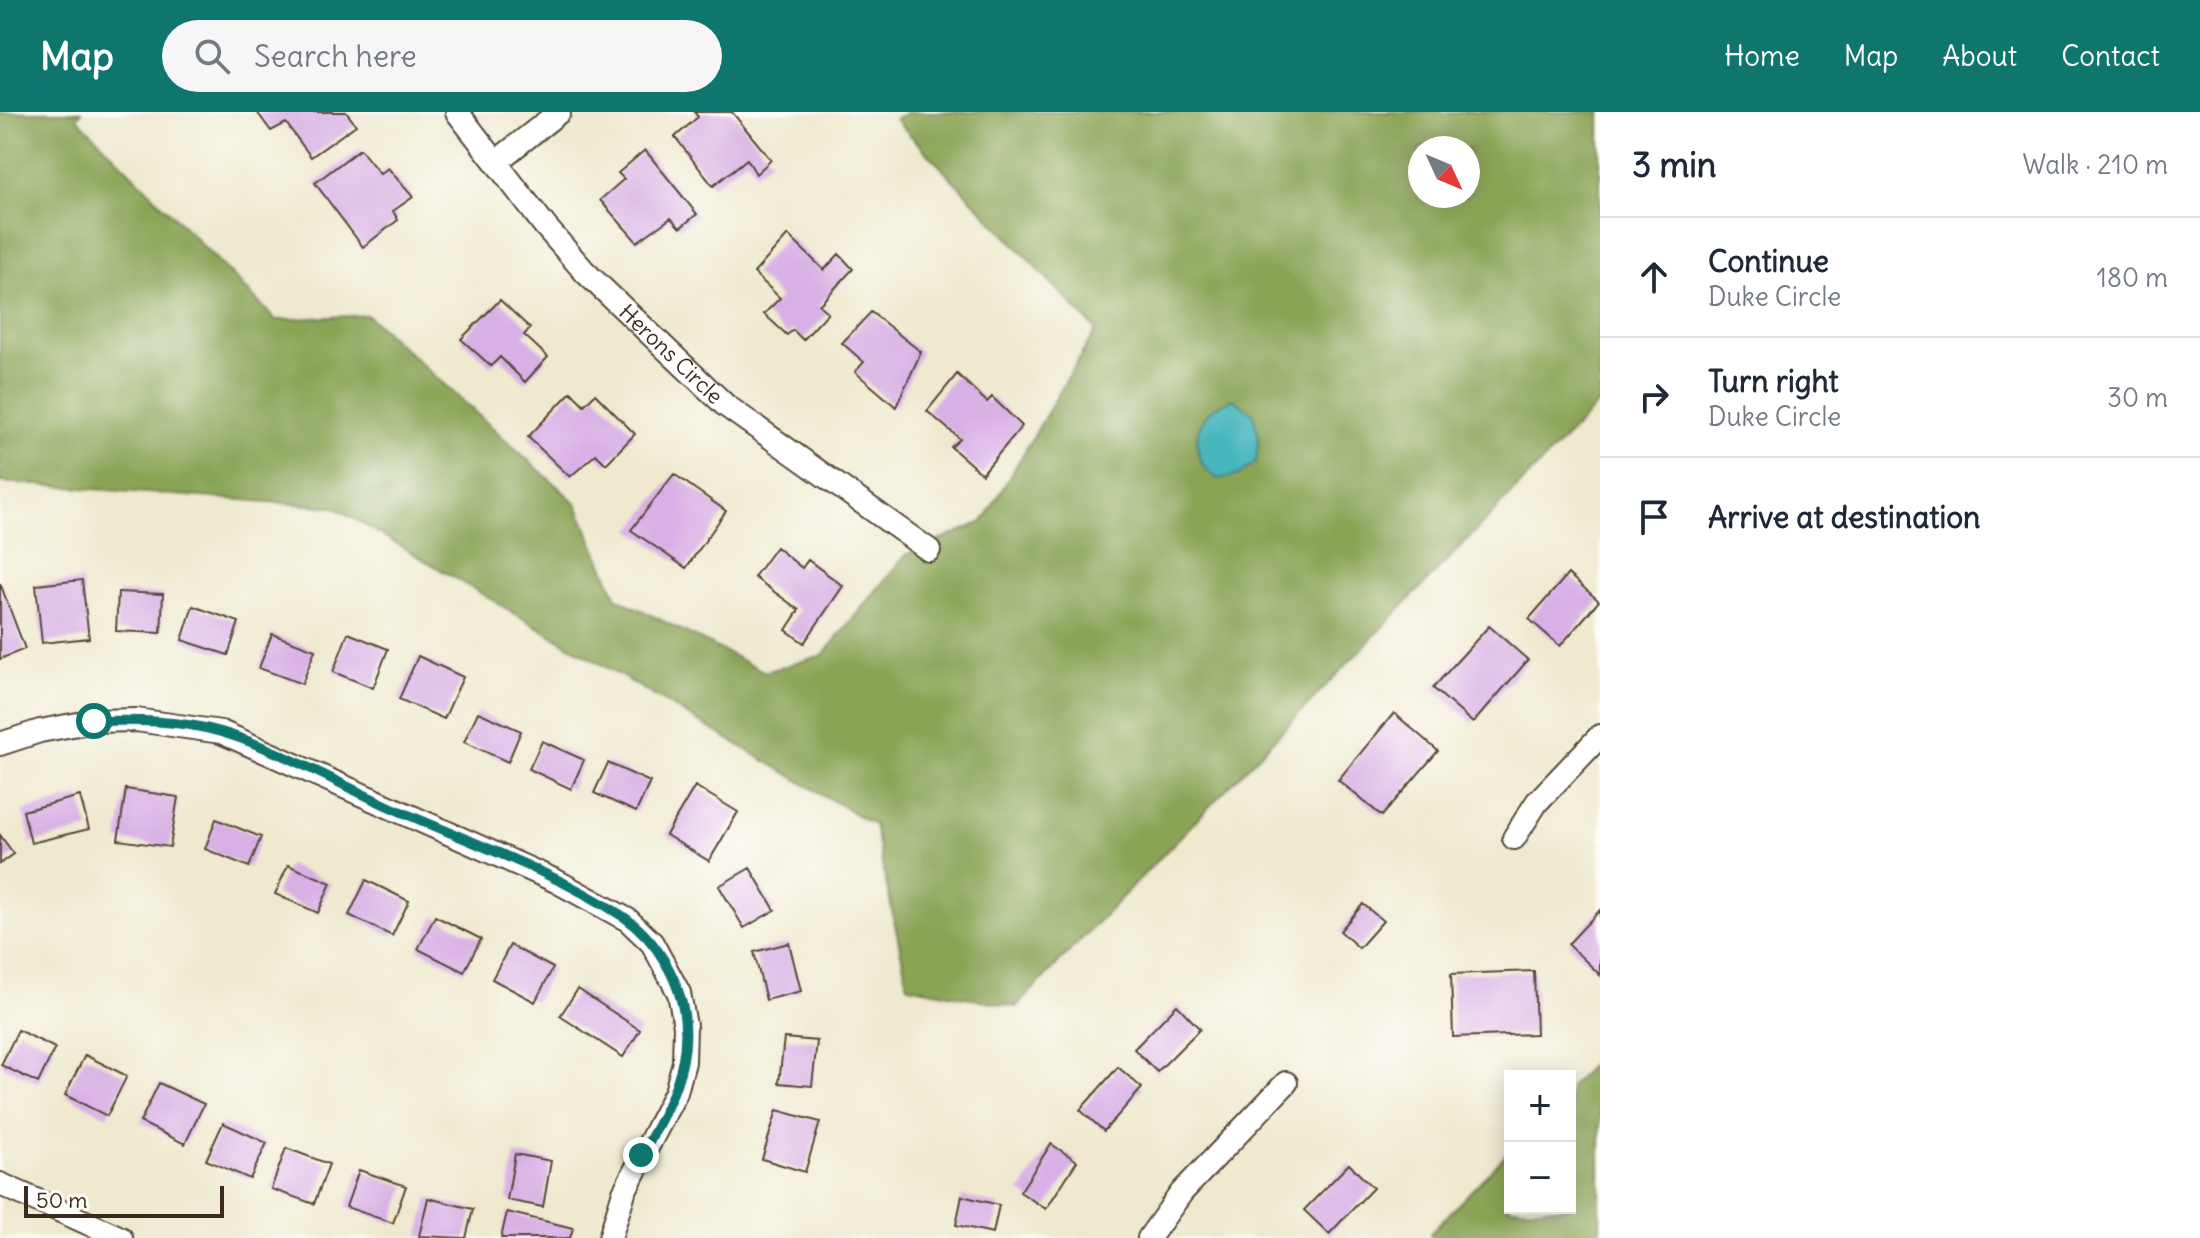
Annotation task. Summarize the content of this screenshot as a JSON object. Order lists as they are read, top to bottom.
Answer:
{
  "streets": {
    "street": ["Herons Circle"]
  },
  "scale_bar": "50 m",
  "north": "bottom right",
  "page": {
    "header": "Map",
    "search": "Search here",
    "nav": [
      "Home",
      "Map",
      "About",
      "Contact"
    ],
    "heading": ["3 min", "Walk · 210 m"],
    "list": [
      ["Continue", "Duke Circle", "180 m"],
      ["Turn right", "Duke Circle", "30 m"],
      "Arrive at destination"
    ],
    "map_buttons": ["+", "−"],
    "scale": "50 m"
  }
}
